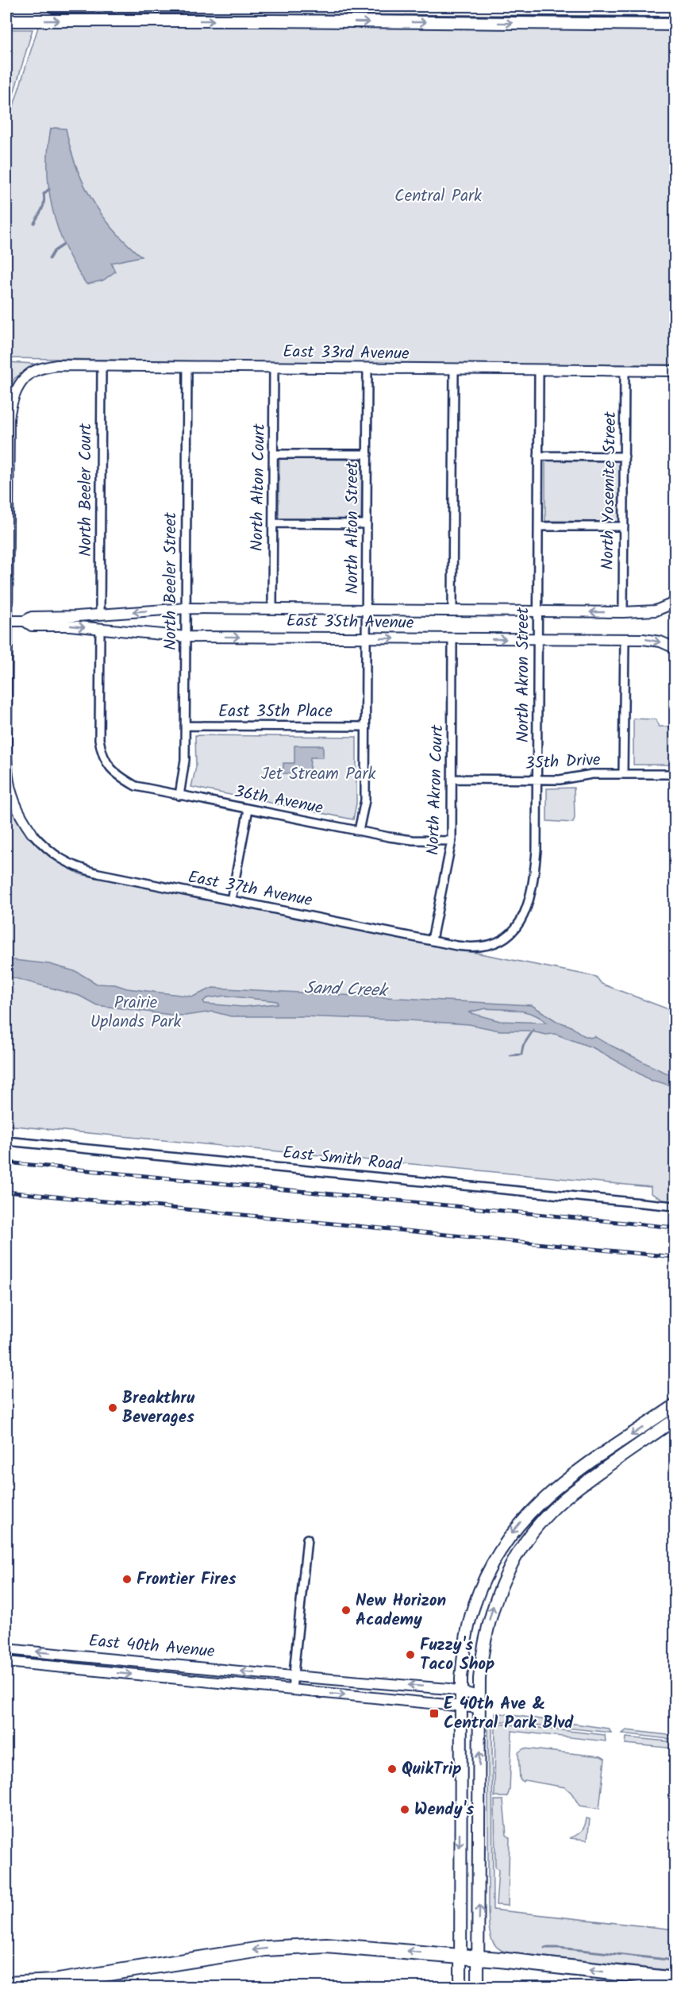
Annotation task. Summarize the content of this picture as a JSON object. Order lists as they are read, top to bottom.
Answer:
{
  "streets": {
    "street": [
      "East 33rd Avenue",
      "North Alton Court",
      "North Beeler Court",
      "North Yosemite Street",
      "North Alton Street",
      "North Beeler Street",
      "East 35th Avenue",
      "North Akron Street",
      "East 35th Place",
      "35th Drive",
      "North Akron Court",
      "36th Avenue",
      "East 37th Avenue",
      "East Smith Road",
      "East 40th Avenue"
    ]
  },
  "crossings": [
    ["East 33rd Avenue", "North Alton Court"],
    ["East 33rd Avenue", "North Beeler Court"],
    ["East 33rd Avenue", "North Yosemite Street"],
    ["East 33rd Avenue", "North Alton Street"],
    ["East 33rd Avenue", "North Beeler Street"],
    ["East 33rd Avenue", "East 35th Avenue"],
    ["East 33rd Avenue", "North Akron Street"],
    ["North Alton Court", "East 35th Avenue"],
    ["North Beeler Court", "East 35th Avenue"],
    ["North Yosemite Street", "East 35th Avenue"],
    ["North Alton Street", "East 35th Avenue"],
    ["North Alton Street", "East 35th Place"],
    ["North Alton Street", "36th Avenue"],
    ["North Beeler Street", "East 35th Avenue"],
    ["North Beeler Street", "East 35th Place"],
    ["North Beeler Street", "36th Avenue"],
    ["East 35th Avenue", "North Akron Street"],
    ["East 35th Avenue", "North Akron Court"],
    ["East 35th Avenue", "36th Avenue"],
    ["North Akron Street", "35th Drive"],
    ["North Akron Street", "East 37th Avenue"],
    ["35th Drive", "North Akron Court"],
    ["North Akron Court", "36th Avenue"],
    ["North Akron Court", "East 37th Avenue"]
  ],
  "water": ["Sand Creek"],
  "parks": ["Central Park", "Jet Stream Park", "Prairie Uplands Park"],
  "places": {
    "other": [
      "Breakthru Beverages",
      "Frontier Fires",
      "New Horizon Academy",
      "Fuzzy's Taco Shop",
      "QuikTrip",
      "Wendy's"
    ],
    "transit": ["E 40th Ave & Central Park Blvd"]
  }
}
